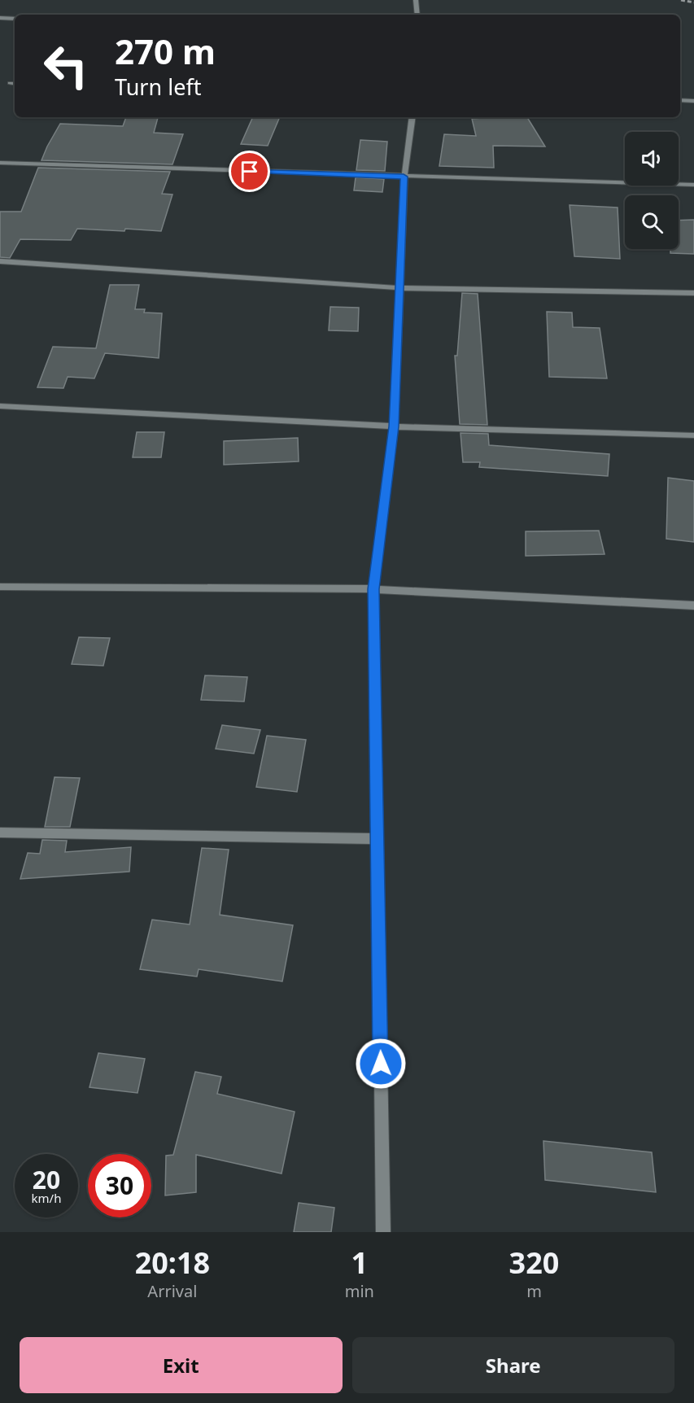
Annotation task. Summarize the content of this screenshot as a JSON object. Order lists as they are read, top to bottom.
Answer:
{
  "page": {
    "turn": ["270 m", "Turn left"],
    "speed": "20 km/h",
    "limit": "30",
    "eta": [
      "20:18",
      "Arrival",
      "1",
      "min",
      "320",
      "m"
    ],
    "buttons": ["Exit", "Share"]
  }
}
